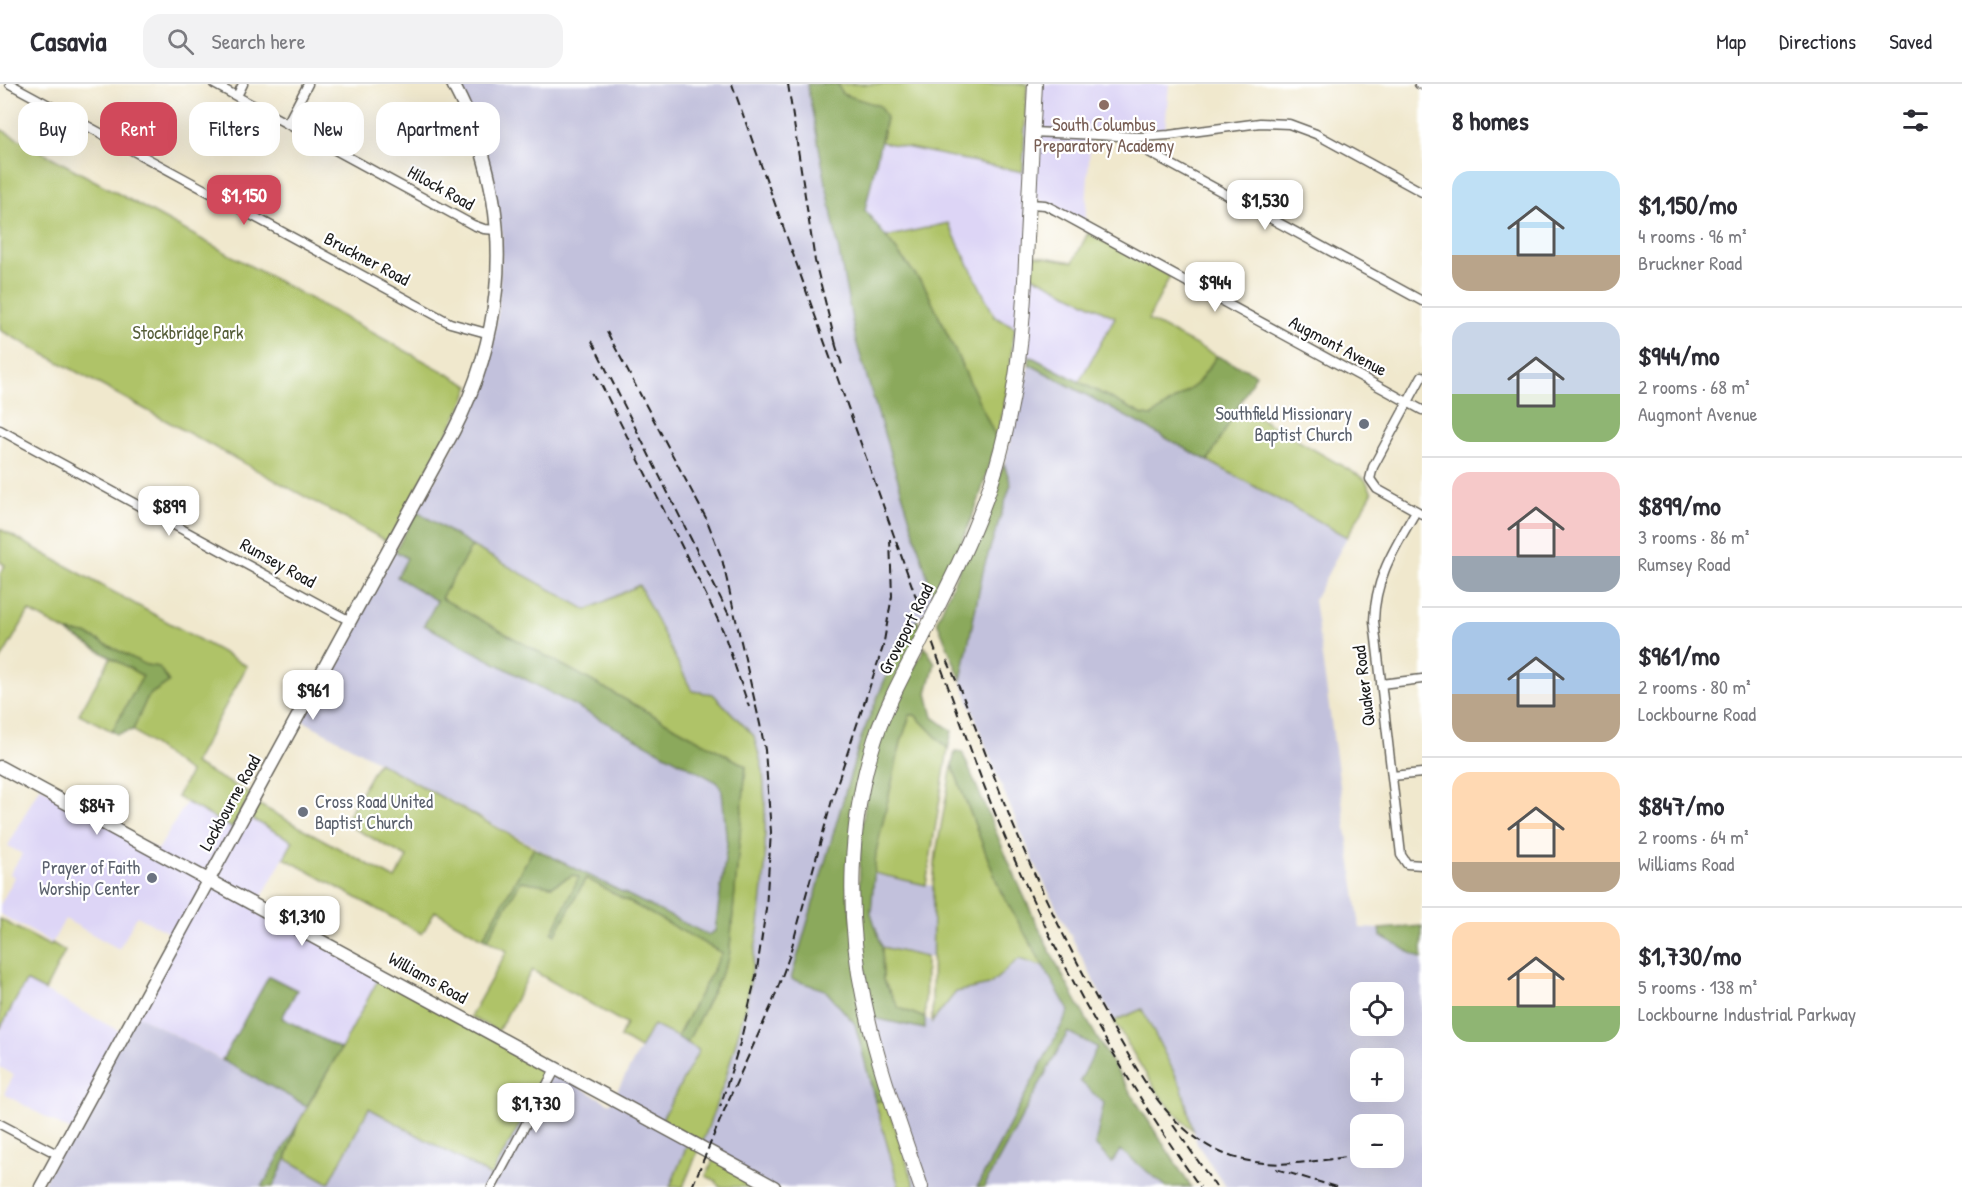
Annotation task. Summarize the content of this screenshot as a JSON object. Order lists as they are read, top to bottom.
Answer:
{
  "streets": {
    "main road": ["Groveport Road"],
    "street": [
      "Hilock Road",
      "Bruckner Road",
      "Augmont Avenue",
      "Rumsey Road",
      "Quaker Road",
      "Lockbourne Road",
      "Williams Road"
    ]
  },
  "crossings": [
    ["Hilock Road", "Lockbourne Road"],
    ["Bruckner Road", "Lockbourne Road"],
    ["Augmont Avenue", "Groveport Road"],
    ["Rumsey Road", "Lockbourne Road"],
    ["Lockbourne Road", "Williams Road"]
  ],
  "parks": ["Stockbridge Park"],
  "places": [
    "South Columbus Preparatory Academy",
    "Southfield Missionary Baptist Church",
    "Cross Road United Baptist Church",
    "Prayer of Faith Worship Center"
  ],
  "page": {
    "header": "Casavia",
    "search": "Search here",
    "nav": ["Map", "Directions", "Saved"],
    "heading": "8 homes",
    "chip": [
      "Buy",
      "Rent",
      "Filters",
      "New",
      "Apartment"
    ],
    "list": [
      {
        "name": "$1,150/mo",
        "note": "4 rooms · 96 m² · Bruckner Road"
      },
      {
        "name": "$944/mo",
        "note": "2 rooms · 68 m² · Augmont Avenue"
      },
      {
        "name": "$899/mo",
        "note": "3 rooms · 86 m² · Rumsey Road"
      },
      {
        "name": "$961/mo",
        "note": "2 rooms · 80 m² · Lockbourne Road"
      },
      {
        "name": "$847/mo",
        "note": "2 rooms · 64 m² · Williams Road"
      },
      {
        "name": "$1,730/mo",
        "note": "5 rooms · 138 m² · Lockbourne Industrial Parkway"
      }
    ],
    "price": [
      "$1,150",
      "$1,530",
      "$944",
      "$899",
      "$961",
      "$847",
      "$1,310",
      "$1,730"
    ],
    "map_buttons": ["+", "−"]
  }
}
